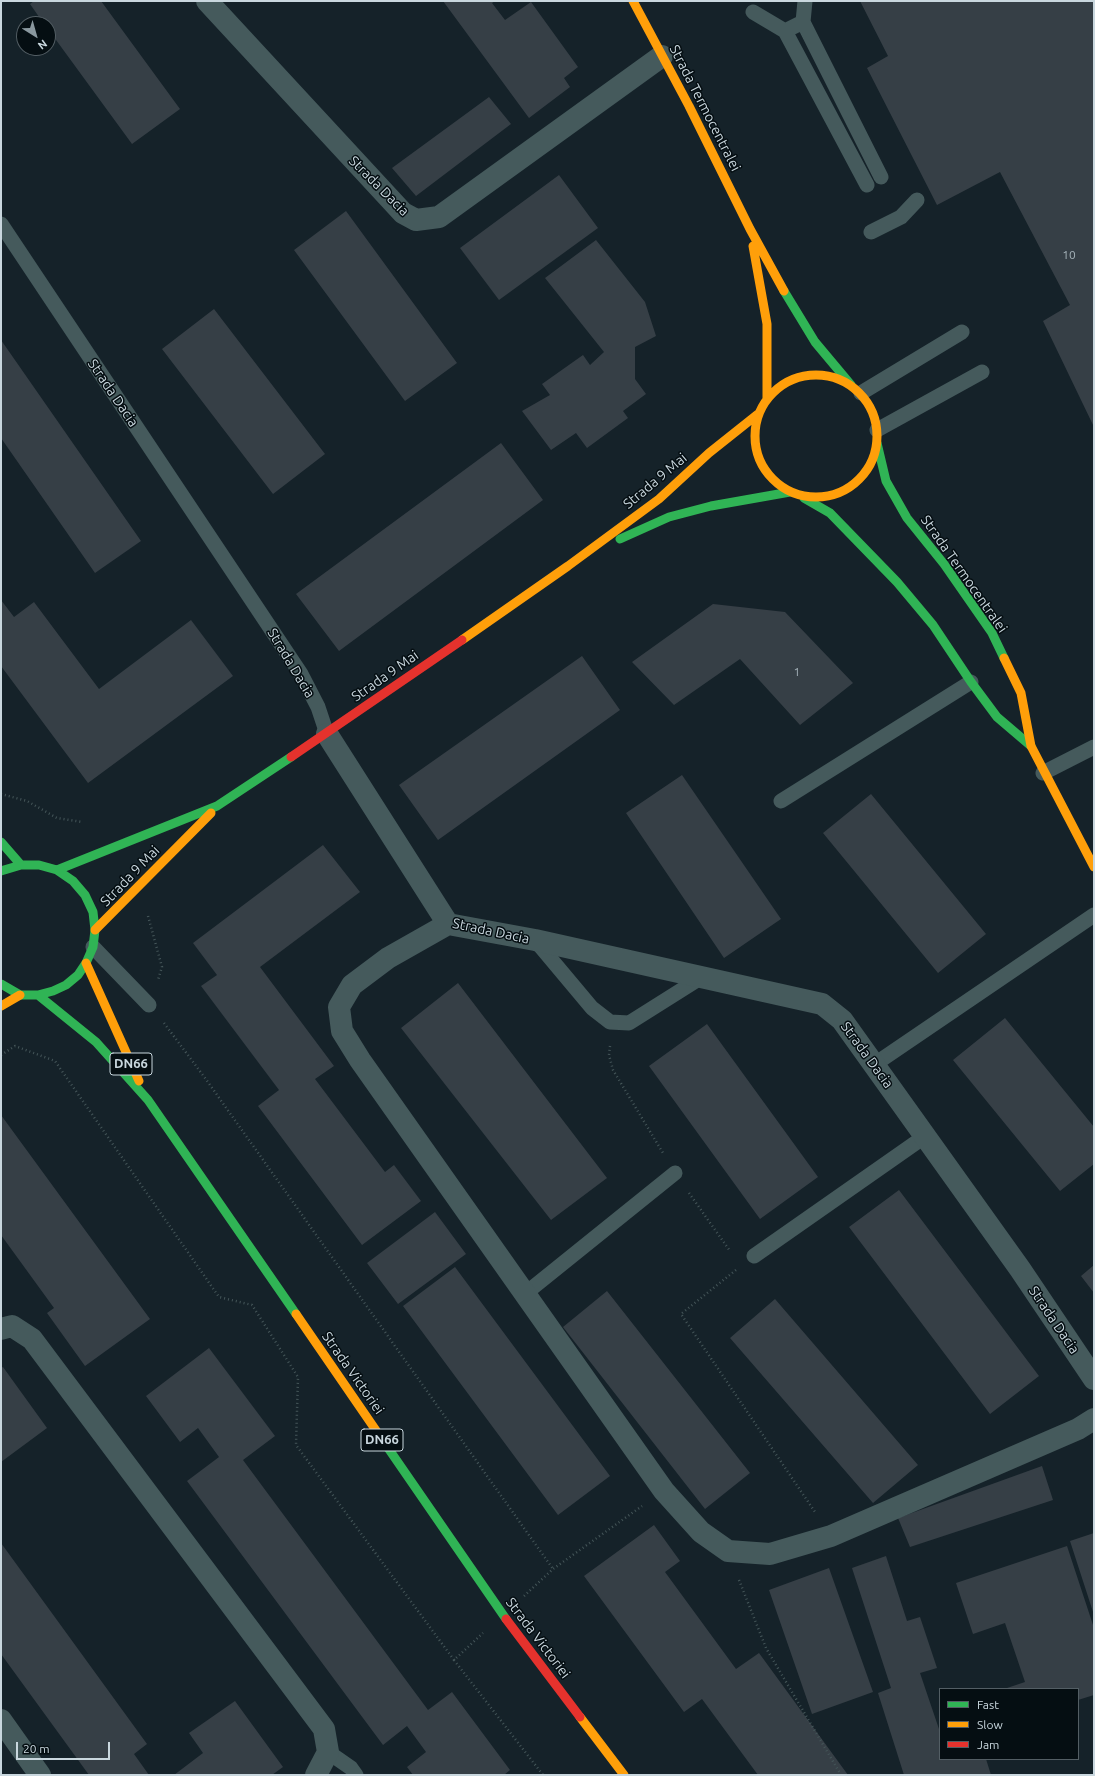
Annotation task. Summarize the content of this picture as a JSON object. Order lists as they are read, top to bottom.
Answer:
{
  "streets": {
    "main road": [
      "Strada Termocentralei",
      "Strada 9 Mai",
      "DN66",
      "Strada Victoriei"
    ],
    "street": ["Strada Dacia"]
  },
  "crossings": [
    ["Strada Termocentralei", "Strada Dacia"],
    ["Strada Termocentralei", "Strada 9 Mai"],
    ["Strada Dacia", "Strada 9 Mai"]
  ],
  "house_numbers": ["10", "1"],
  "legend": ["Fast", "Slow", "Jam"],
  "scale_bar": "20 m",
  "north": "bottom right"
}
